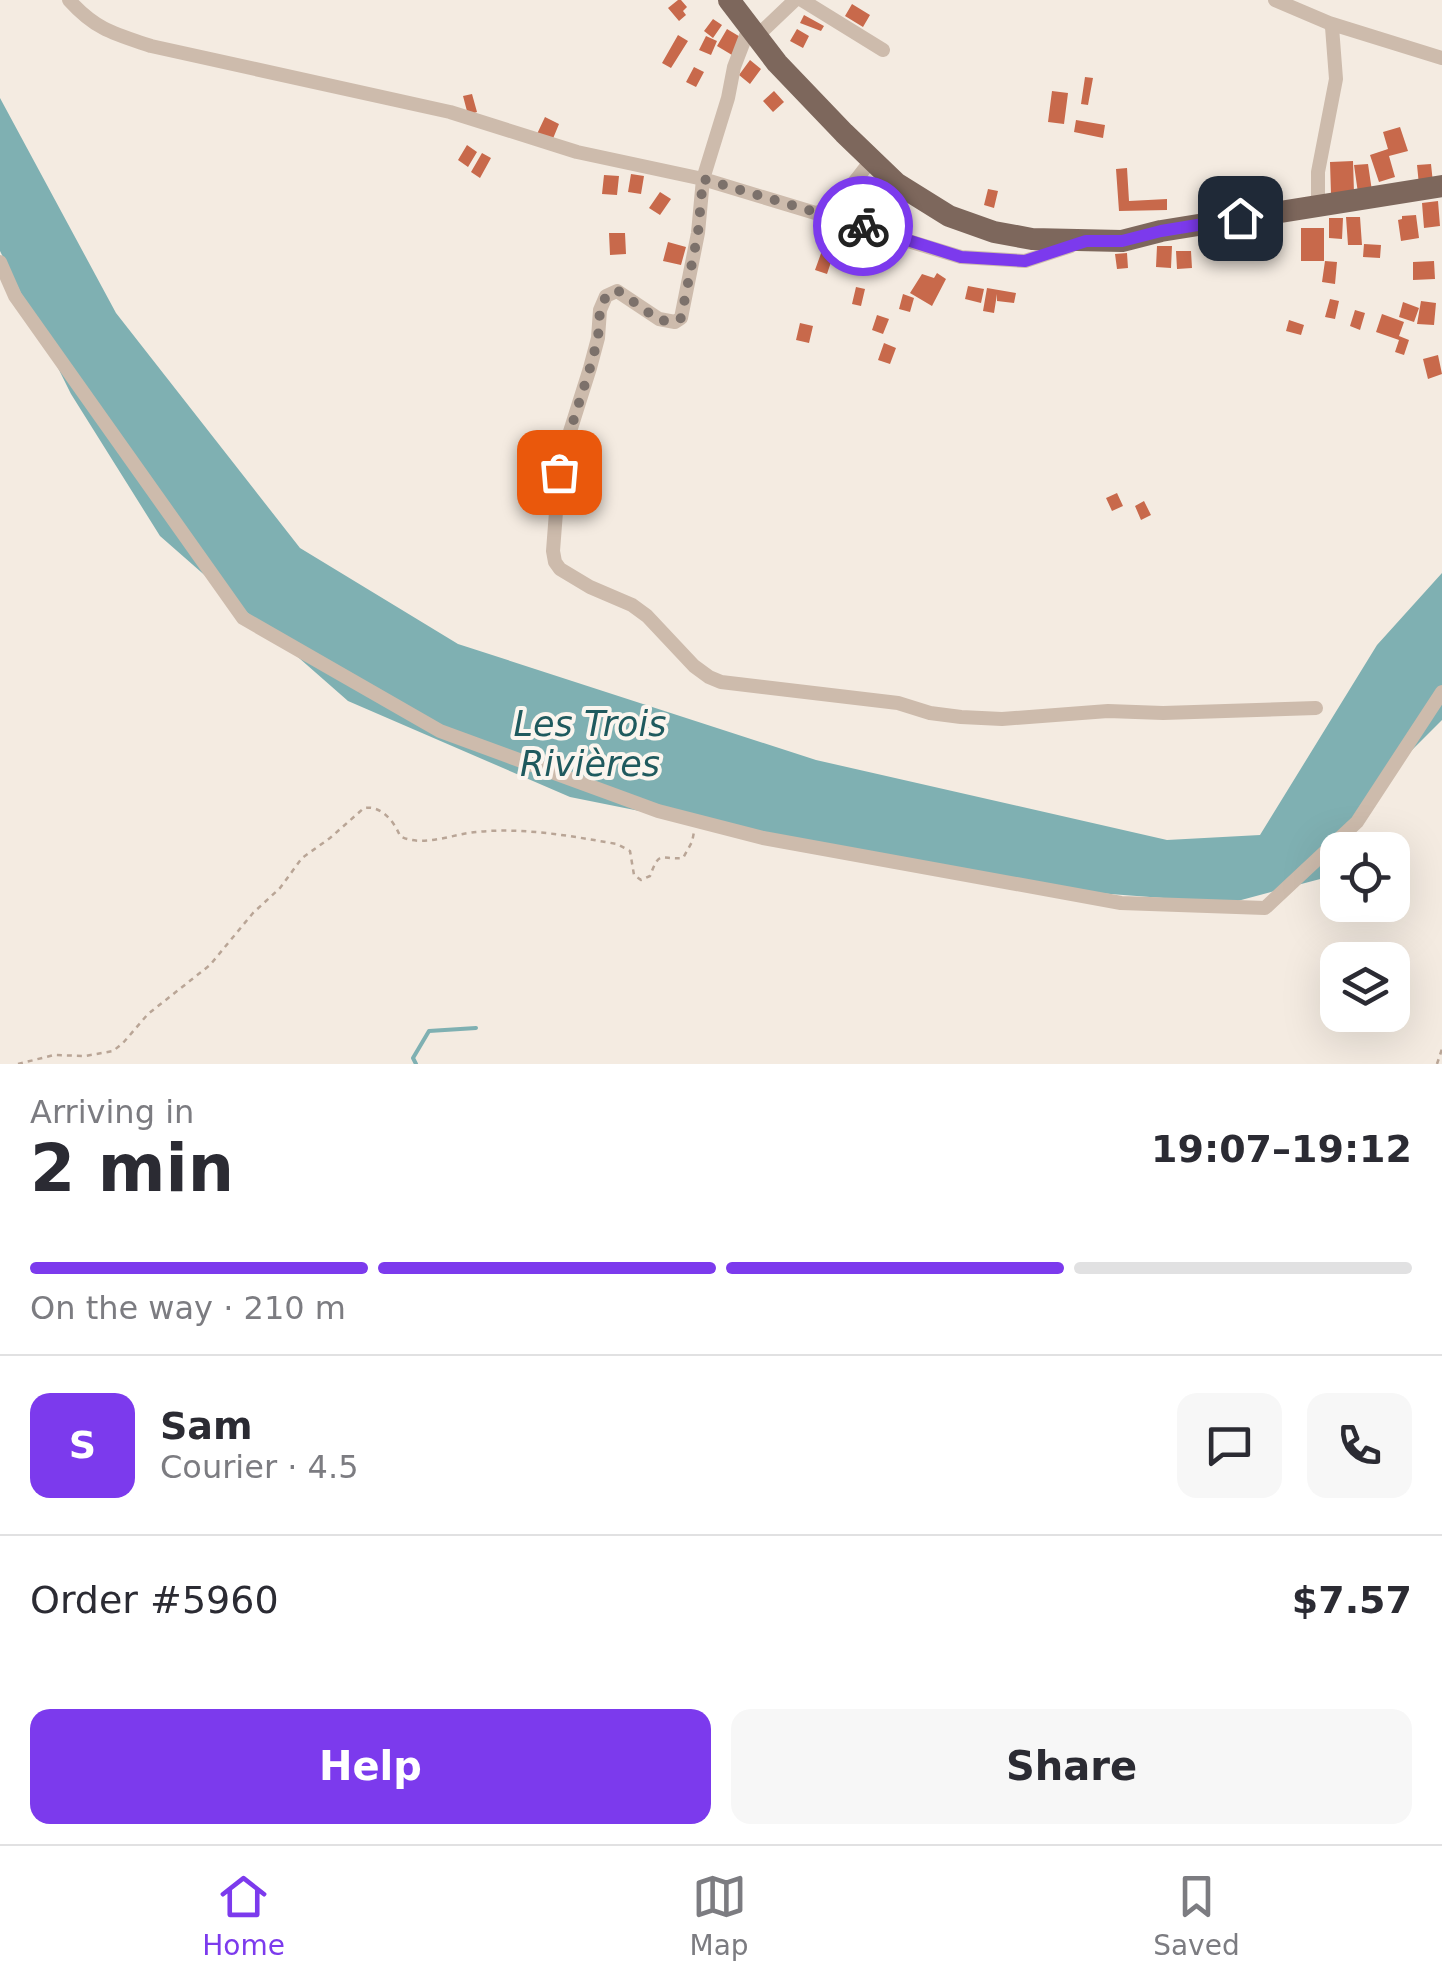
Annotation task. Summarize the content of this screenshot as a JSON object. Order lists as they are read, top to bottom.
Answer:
{
  "water": ["Les Trois Rivières"],
  "page": {
    "heading": ["2 min", "Arriving in", "19:07–19:12"],
    "panel": [
      "Sam",
      "Courier · 4.5",
      "Order #5960",
      "$7.57"
    ],
    "bar": "On the way · 210 m",
    "round": "S",
    "buttons": ["Help", "Share"],
    "tabs": ["Home", "Map", "Saved"]
  }
}
